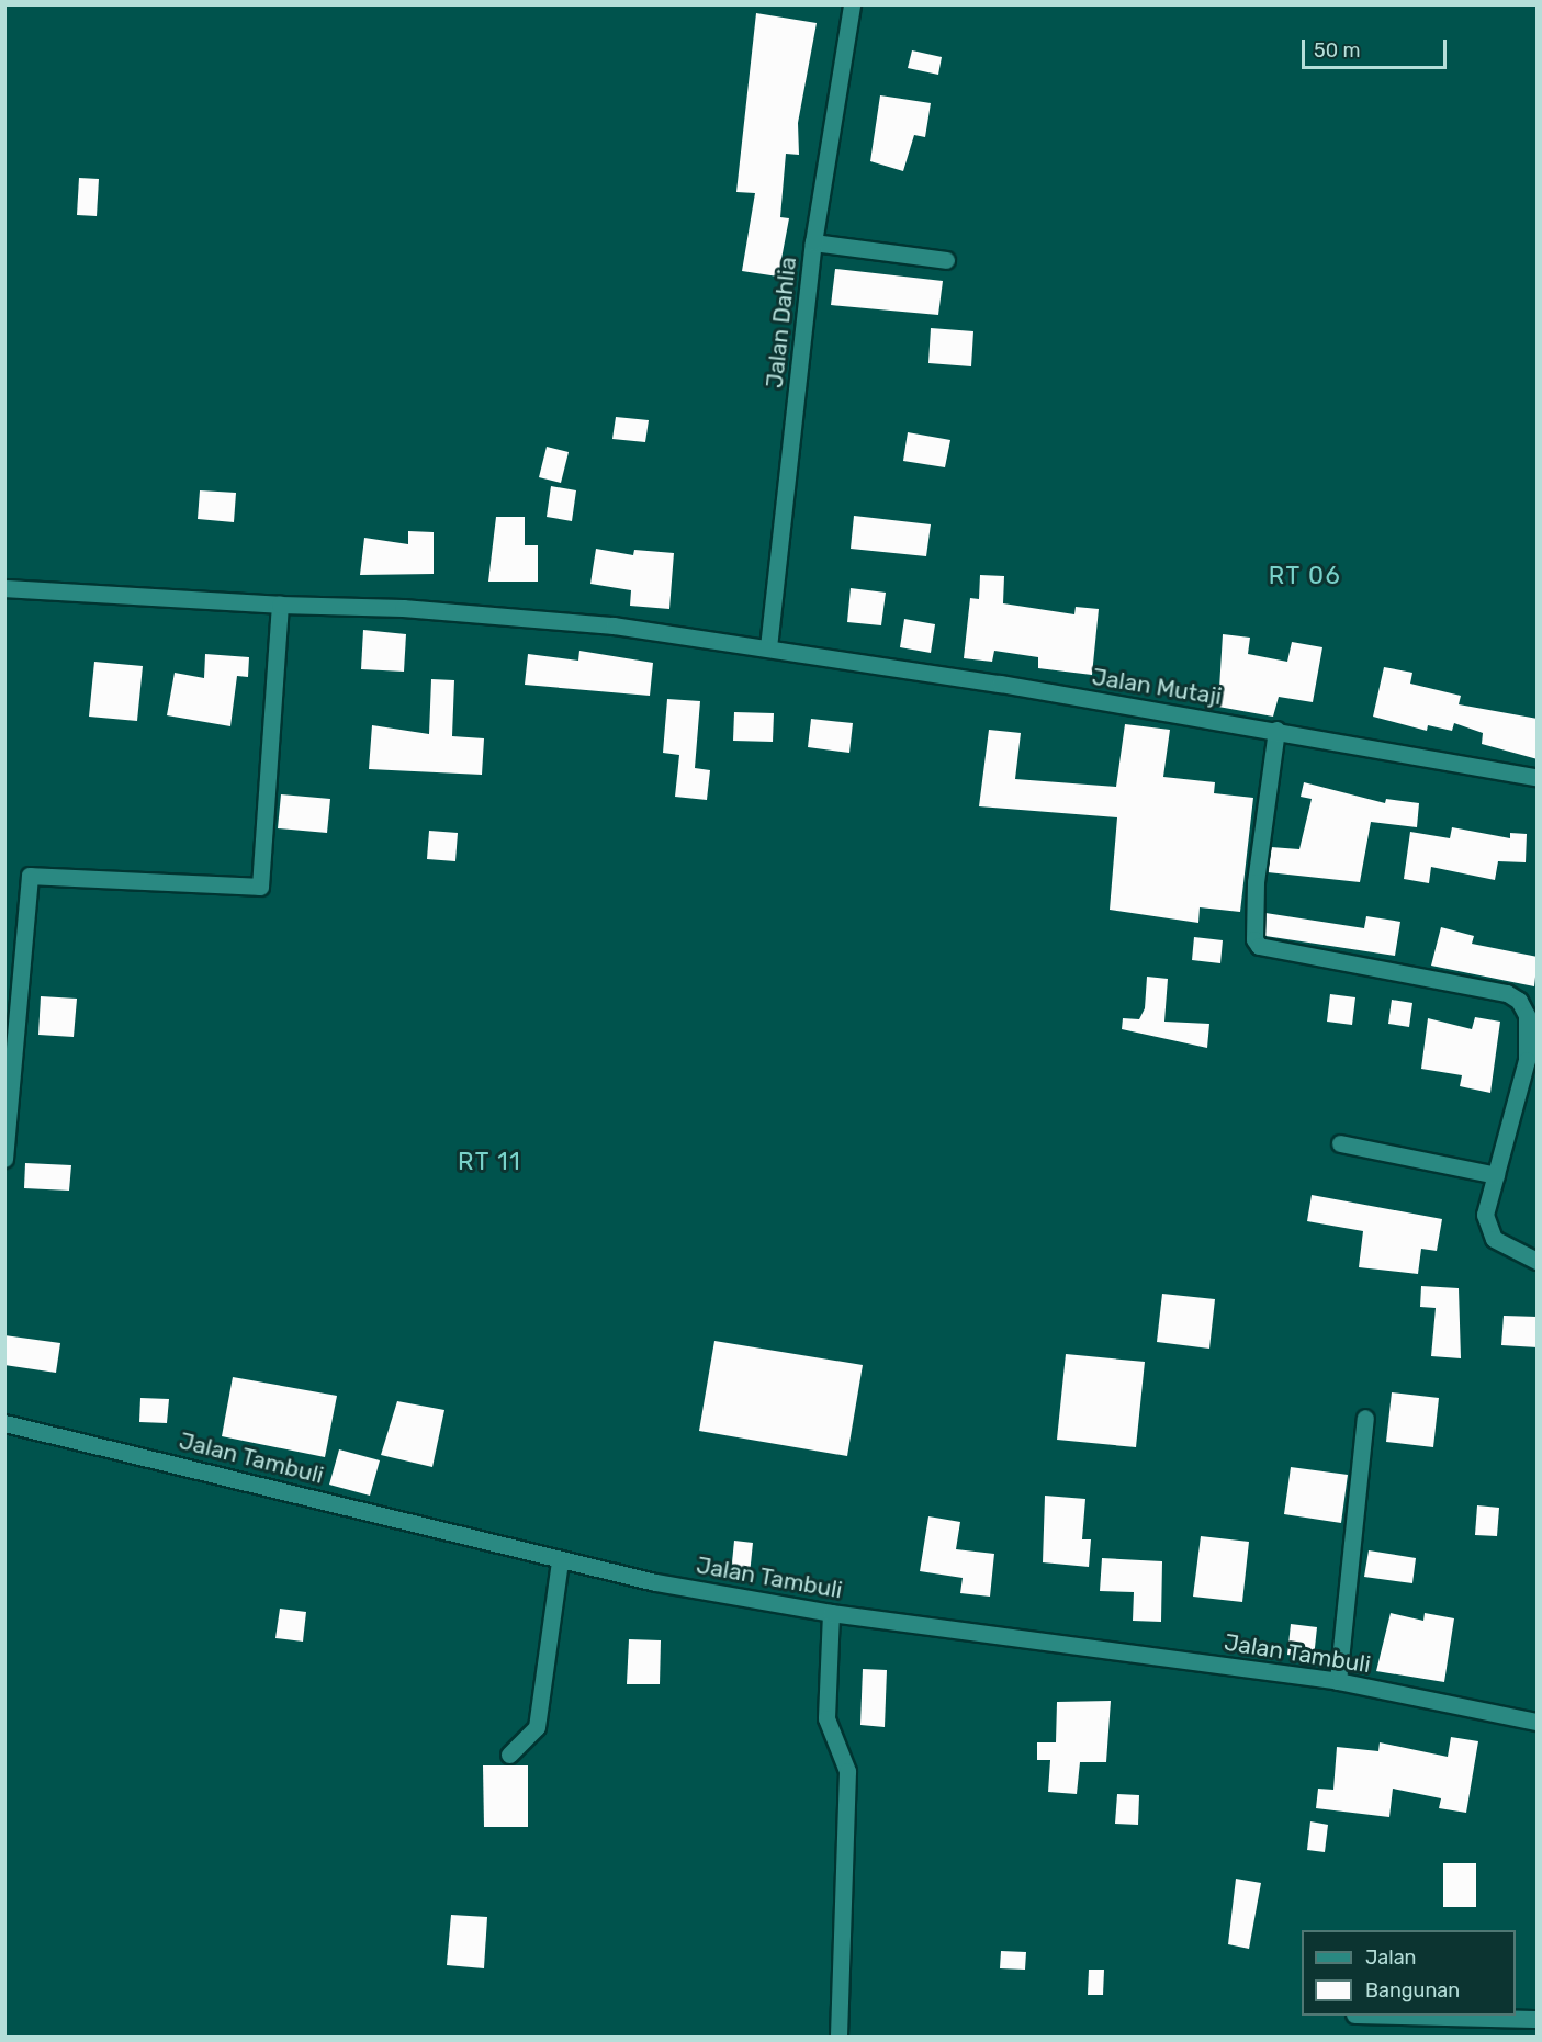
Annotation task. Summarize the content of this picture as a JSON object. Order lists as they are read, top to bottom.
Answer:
{
  "streets": {
    "street": ["Jalan Dahlia", "Jalan Mutaji", "Jalan Tambuli"]
  },
  "crossings": [
    ["Jalan Dahlia", "Jalan Mutaji"]
  ],
  "districts": ["RT 06", "RT 11"],
  "legend": ["Jalan", "Bangunan"],
  "scale_bar": "50 m"
}
